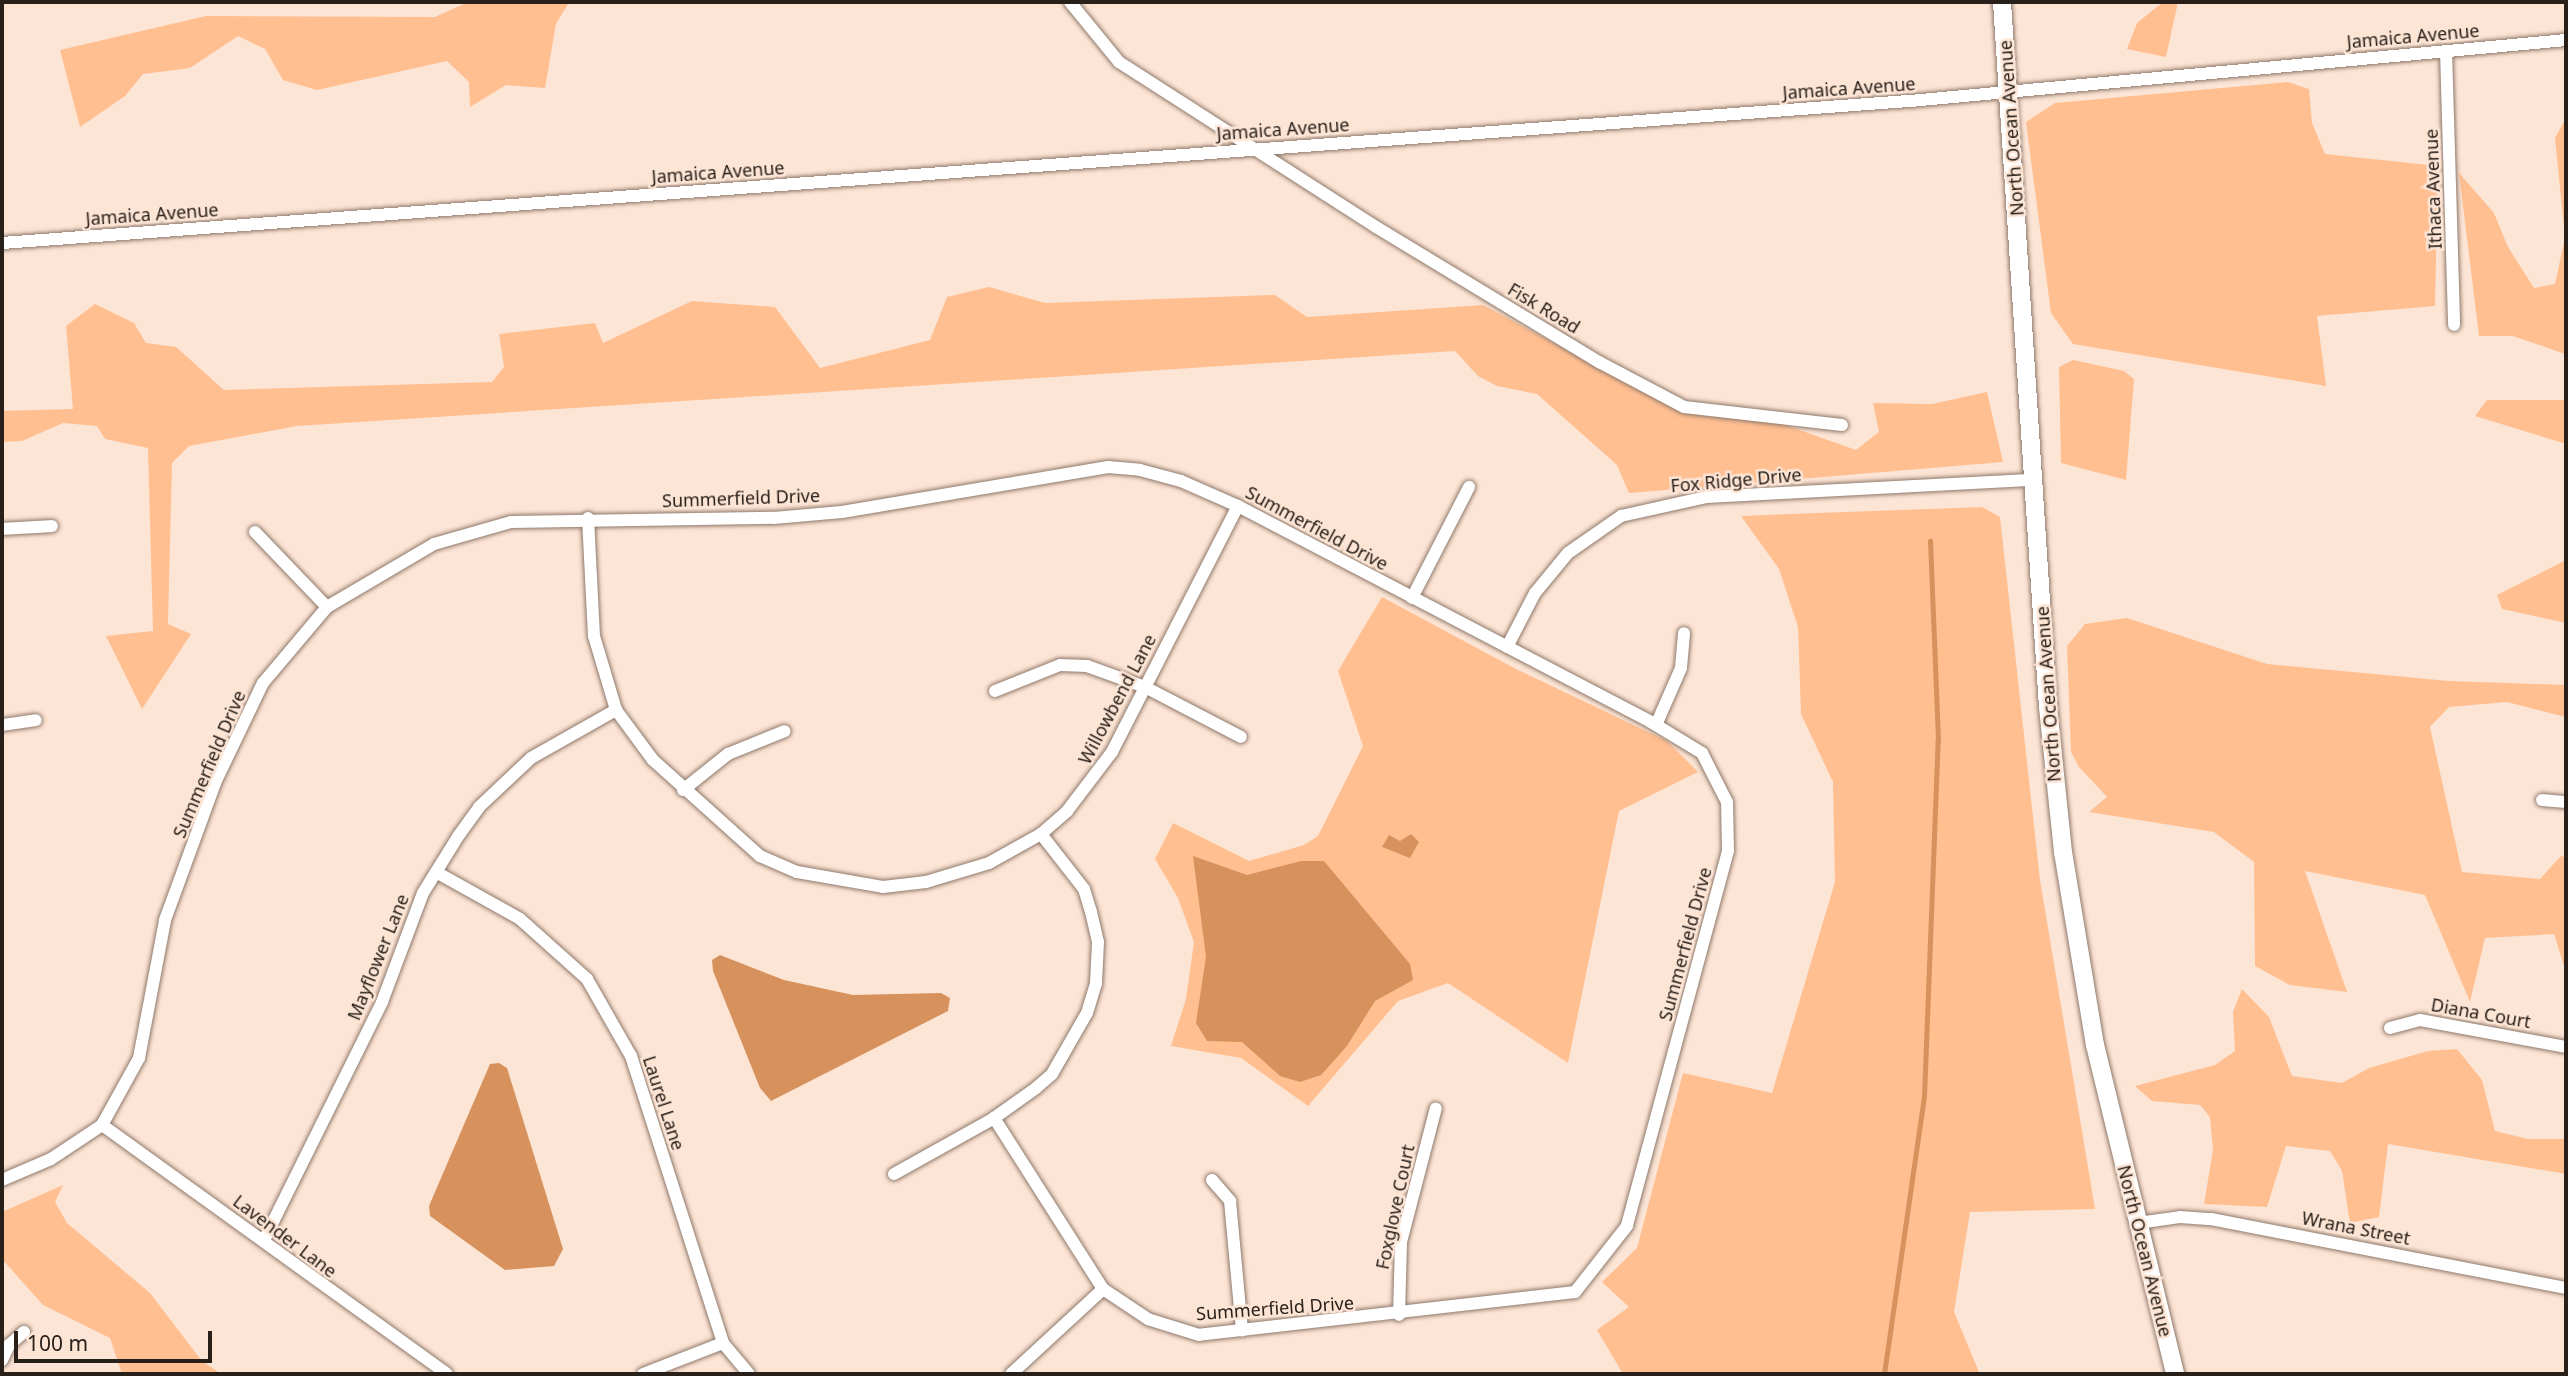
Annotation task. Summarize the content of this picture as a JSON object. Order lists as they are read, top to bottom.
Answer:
{
  "streets": {
    "main road": ["North Ocean Avenue"],
    "street": [
      "Jamaica Avenue",
      "Ithaca Avenue",
      "Fisk Road",
      "Fox Ridge Drive",
      "Summerfield Drive",
      "Willowbend Lane",
      "Mayflower Lane",
      "Diana Court",
      "Laurel Lane",
      "Foxglove Court",
      "Wrana Street",
      "Lavender Lane"
    ]
  },
  "crossings": [
    ["Jamaica Avenue", "North Ocean Avenue"],
    ["Jamaica Avenue", "Ithaca Avenue"],
    ["Jamaica Avenue", "Fisk Road"],
    ["North Ocean Avenue", "Fox Ridge Drive"],
    ["North Ocean Avenue", "Wrana Street"],
    ["Fox Ridge Drive", "Summerfield Drive"],
    ["Summerfield Drive", "Willowbend Lane"],
    ["Summerfield Drive", "Foxglove Court"],
    ["Summerfield Drive", "Lavender Lane"],
    ["Willowbend Lane", "Mayflower Lane"],
    ["Mayflower Lane", "Laurel Lane"],
    ["Mayflower Lane", "Lavender Lane"]
  ],
  "scale_bar": "100 m"
}
